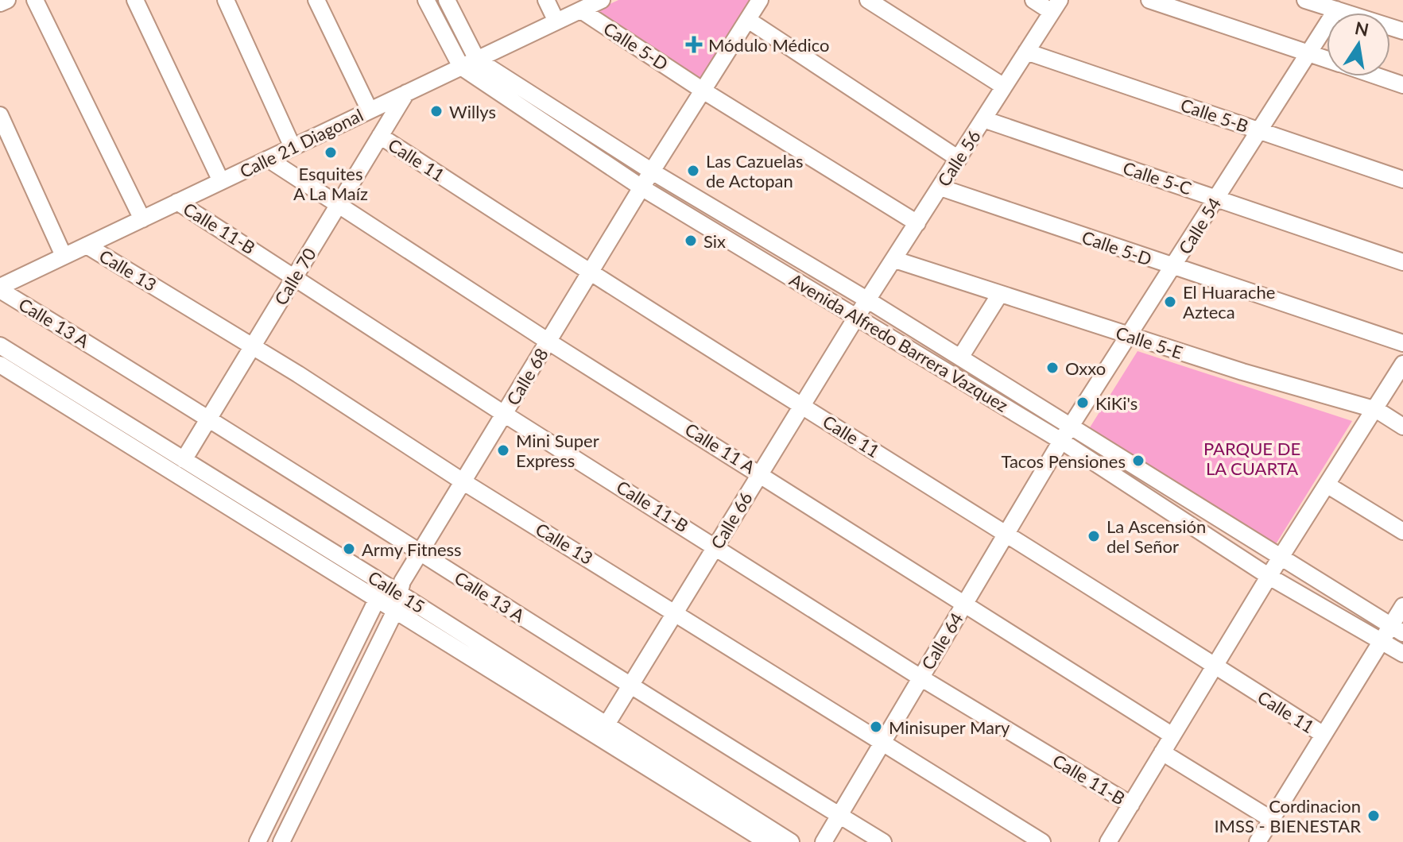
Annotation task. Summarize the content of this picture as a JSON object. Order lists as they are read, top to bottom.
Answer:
{
  "streets": {
    "street": [
      "Calle 5-D",
      "Calle 5-B",
      "Calle 21 Diagonal",
      "Calle 56",
      "Calle 11",
      "Calle 5-C",
      "Calle 54",
      "Calle 11-B",
      "Calle 13",
      "Calle 70",
      "Calle 13 A",
      "Avenida Alfredo Barrera Vazquez",
      "Calle 5-E",
      "Calle 68",
      "Calle 11 A",
      "Calle 66",
      "Calle 15",
      "Calle 64"
    ]
  },
  "crossings": [
    ["Calle 5-D", "Calle 21 Diagonal"],
    ["Calle 5-D", "Calle 56"],
    ["Calle 5-D", "Calle 54"],
    ["Calle 5-D", "Calle 68"],
    ["Calle 5-B", "Calle 56"],
    ["Calle 5-B", "Calle 54"],
    ["Calle 21 Diagonal", "Calle 11-B"],
    ["Calle 21 Diagonal", "Calle 13"],
    ["Calle 21 Diagonal", "Calle 70"],
    ["Calle 21 Diagonal", "Calle 13 A"],
    ["Calle 21 Diagonal", "Avenida Alfredo Barrera Vazquez"],
    ["Calle 21 Diagonal", "Calle 11 A"],
    ["Calle 56", "Calle 5-C"],
    ["Calle 56", "Avenida Alfredo Barrera Vazquez"],
    ["Calle 56", "Calle 5-E"],
    ["Calle 56", "Calle 66"],
    ["Calle 11", "Calle 70"],
    ["Calle 11", "Calle 68"],
    ["Calle 11", "Calle 66"],
    ["Calle 11", "Calle 64"],
    ["Calle 5-C", "Calle 54"],
    ["Calle 54", "Avenida Alfredo Barrera Vazquez"],
    ["Calle 54", "Calle 5-E"],
    ["Calle 54", "Calle 64"],
    ["Calle 11-B", "Calle 70"],
    ["Calle 11-B", "Calle 68"],
    ["Calle 11-B", "Calle 66"],
    ["Calle 11-B", "Calle 64"],
    ["Calle 13", "Calle 70"],
    ["Calle 13", "Calle 68"],
    ["Calle 13", "Calle 66"],
    ["Calle 13", "Calle 64"],
    ["Calle 70", "Calle 13 A"],
    ["Calle 70", "Calle 11 A"],
    ["Calle 70", "Calle 15"],
    ["Calle 13 A", "Calle 68"],
    ["Calle 13 A", "Calle 66"],
    ["Calle 13 A", "Calle 64"],
    ["Avenida Alfredo Barrera Vazquez", "Calle 68"],
    ["Avenida Alfredo Barrera Vazquez", "Calle 66"],
    ["Avenida Alfredo Barrera Vazquez", "Calle 64"],
    ["Calle 68", "Calle 11 A"],
    ["Calle 68", "Calle 15"],
    ["Calle 11 A", "Calle 66"],
    ["Calle 11 A", "Calle 64"],
    ["Calle 66", "Calle 15"]
  ],
  "parks": ["PARQUE DE LA CUARTA"],
  "places": {
    "health": ["Módulo Médico"],
    "other": [
      "Willys",
      "Esquites A La Maíz",
      "Las Cazuelas de Actopan",
      "Six",
      "El Huarache Azteca",
      "Oxxo",
      "KiKi's",
      "Mini Super Express",
      "Tacos Pensiones",
      "La Ascensión del Señor",
      "Army Fitness",
      "Minisuper Mary",
      "Cordinacion IMSS - BIENESTAR"
    ]
  },
  "north": "top"
}
